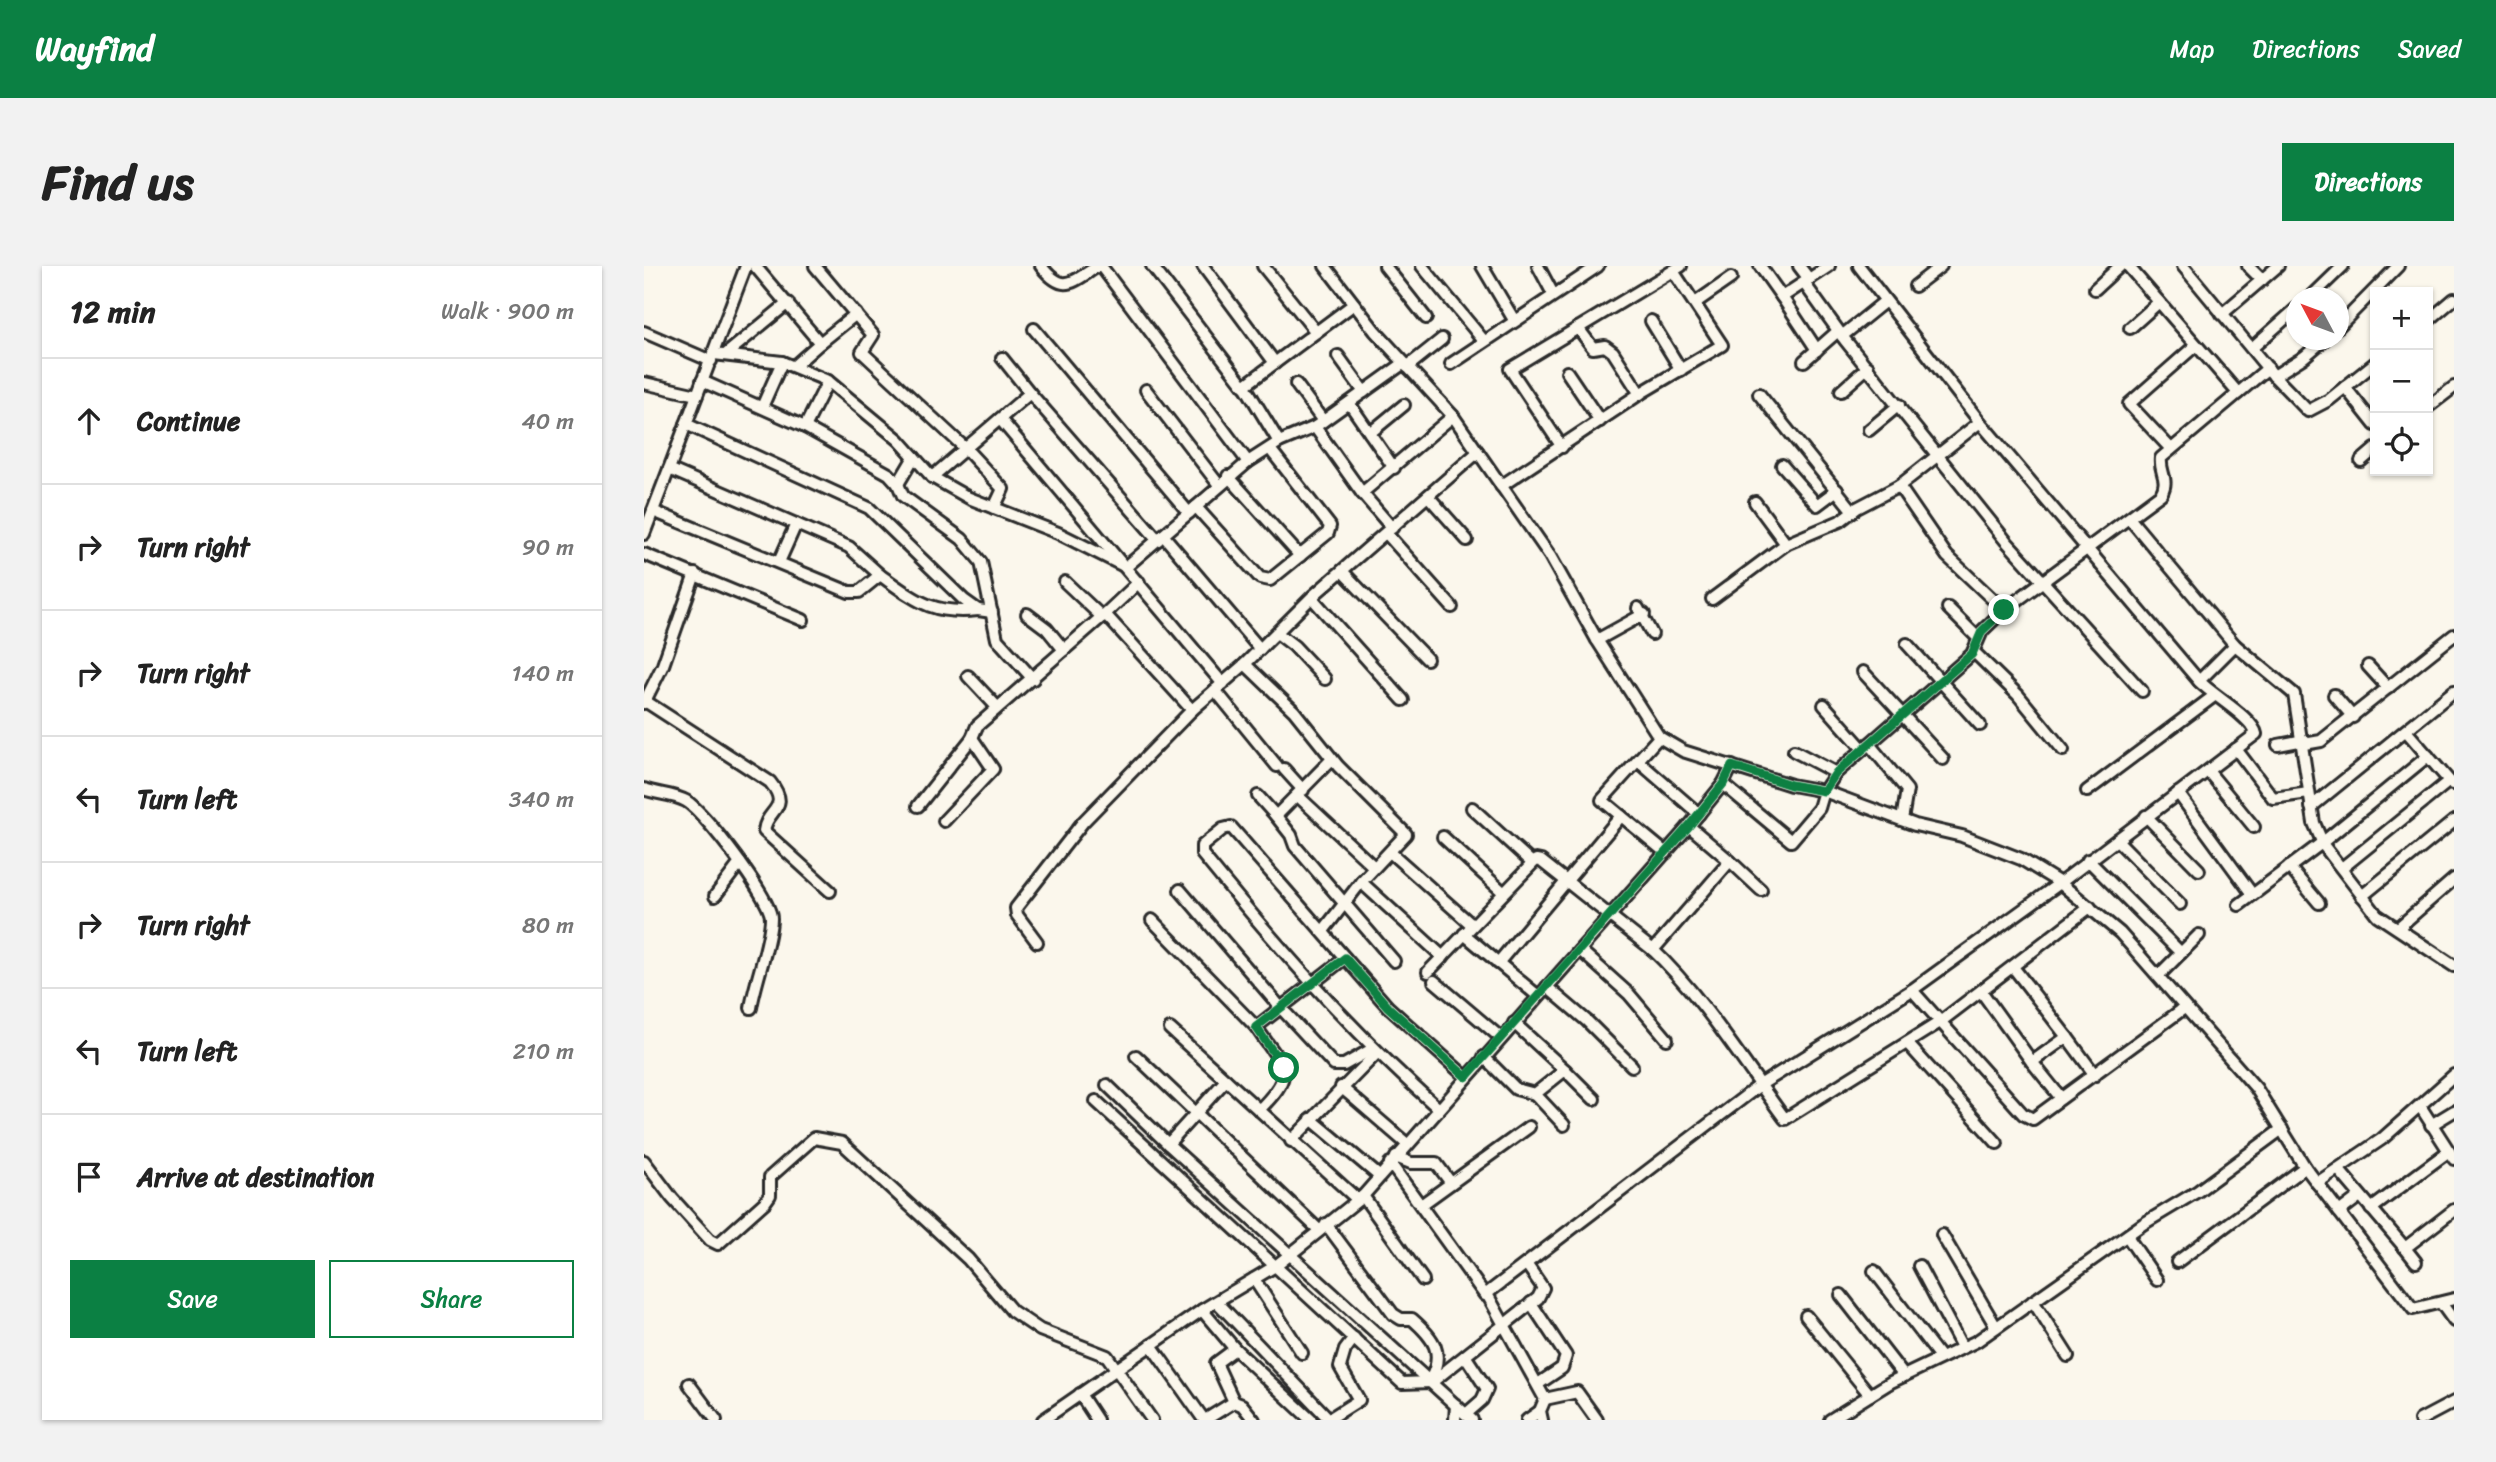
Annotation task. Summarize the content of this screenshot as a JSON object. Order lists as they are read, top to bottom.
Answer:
{
  "north": "top left",
  "page": {
    "header": "Wayfind",
    "nav": ["Map", "Directions", "Saved"],
    "title": "Find us",
    "buttons": [
      "Directions",
      ["Save", "Share"]
    ],
    "heading": ["12 min", "Walk · 900 m"],
    "map_buttons": ["+", "−"],
    "list": [
      ["Continue", "40 m"],
      ["Turn right", "90 m"],
      ["Turn right", "140 m"],
      ["Turn left", "340 m"],
      ["Turn right", "80 m"],
      ["Turn left", "210 m"],
      "Arrive at destination"
    ]
  }
}
